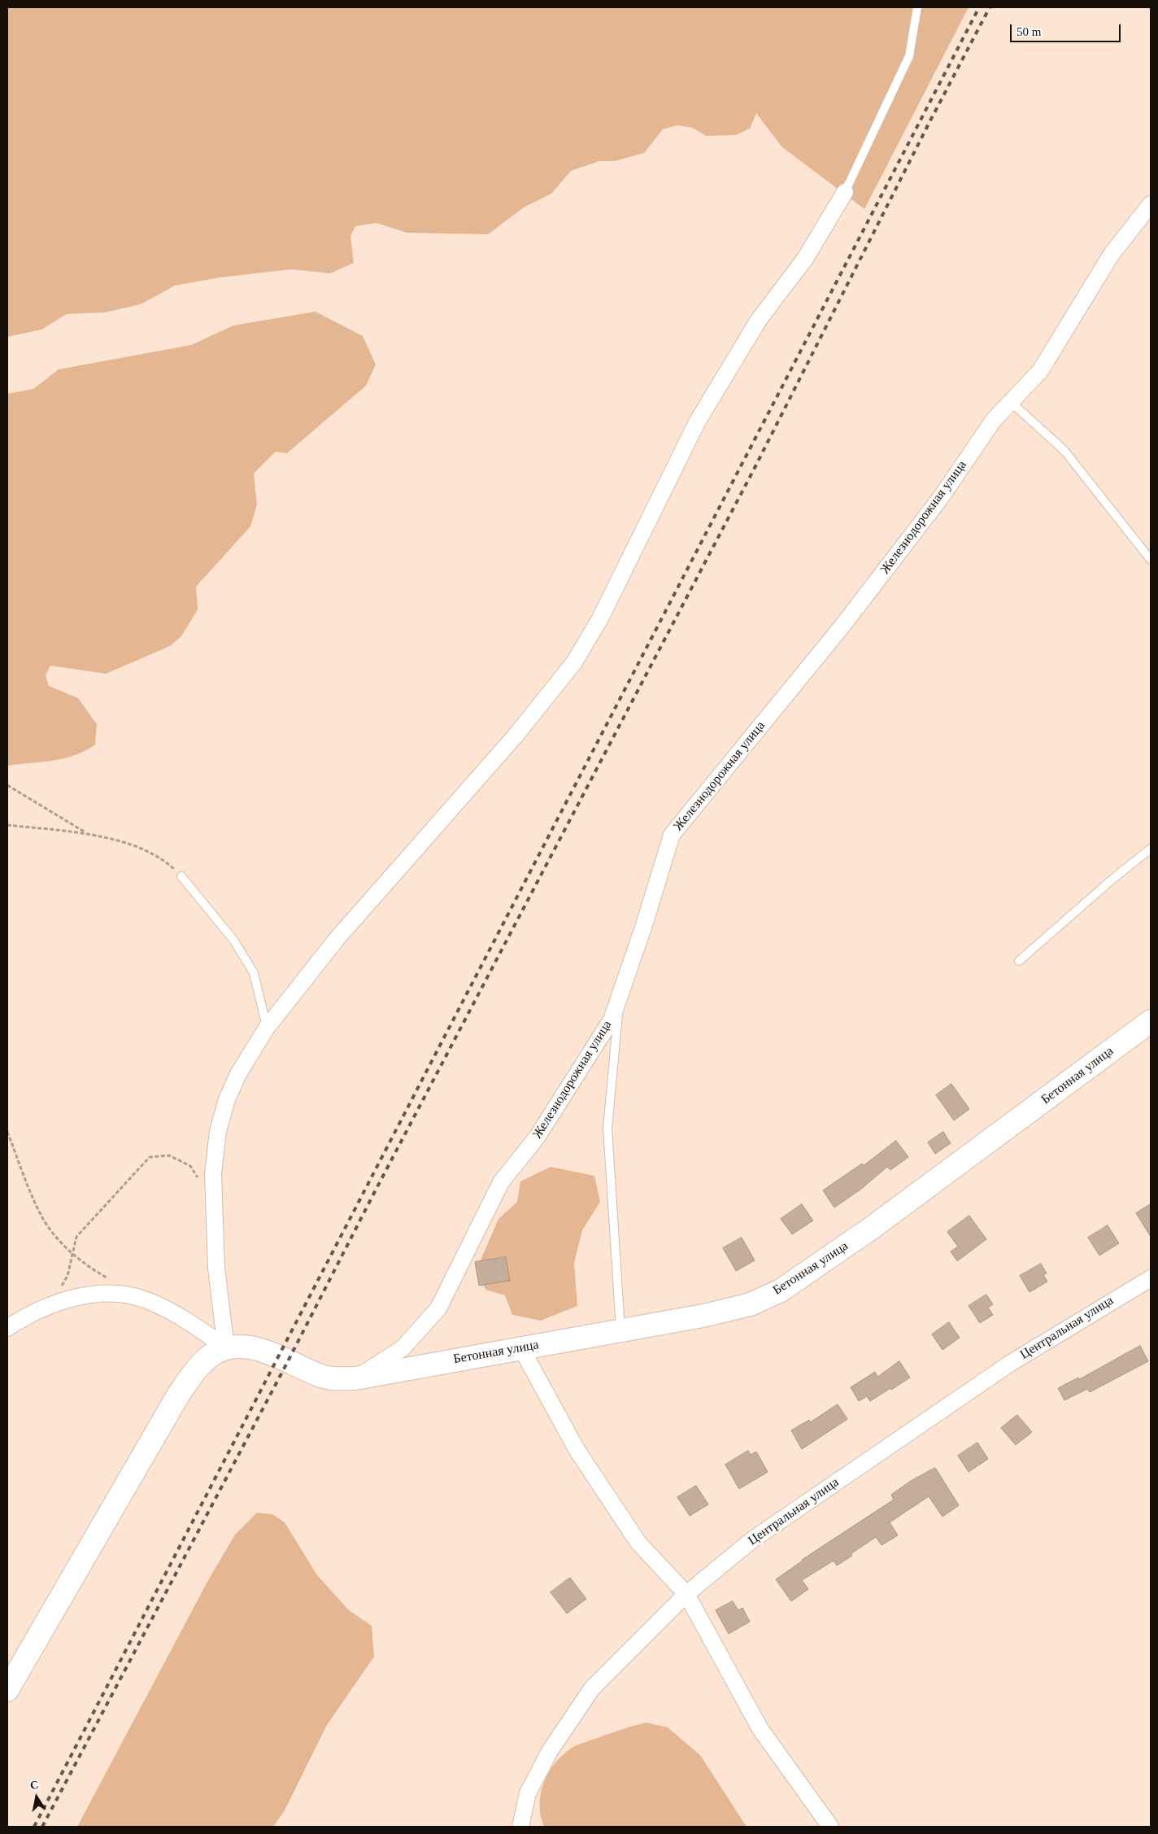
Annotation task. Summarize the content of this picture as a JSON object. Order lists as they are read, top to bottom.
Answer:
{
  "streets": {
    "main road": ["Бетонная улица"],
    "street": ["Железнодорожная улица", "Центральная улица"]
  },
  "crossings": [
    ["Железнодорожная улица", "Бетонная улица"]
  ],
  "scale_bar": "50 m",
  "north": "top"
}
